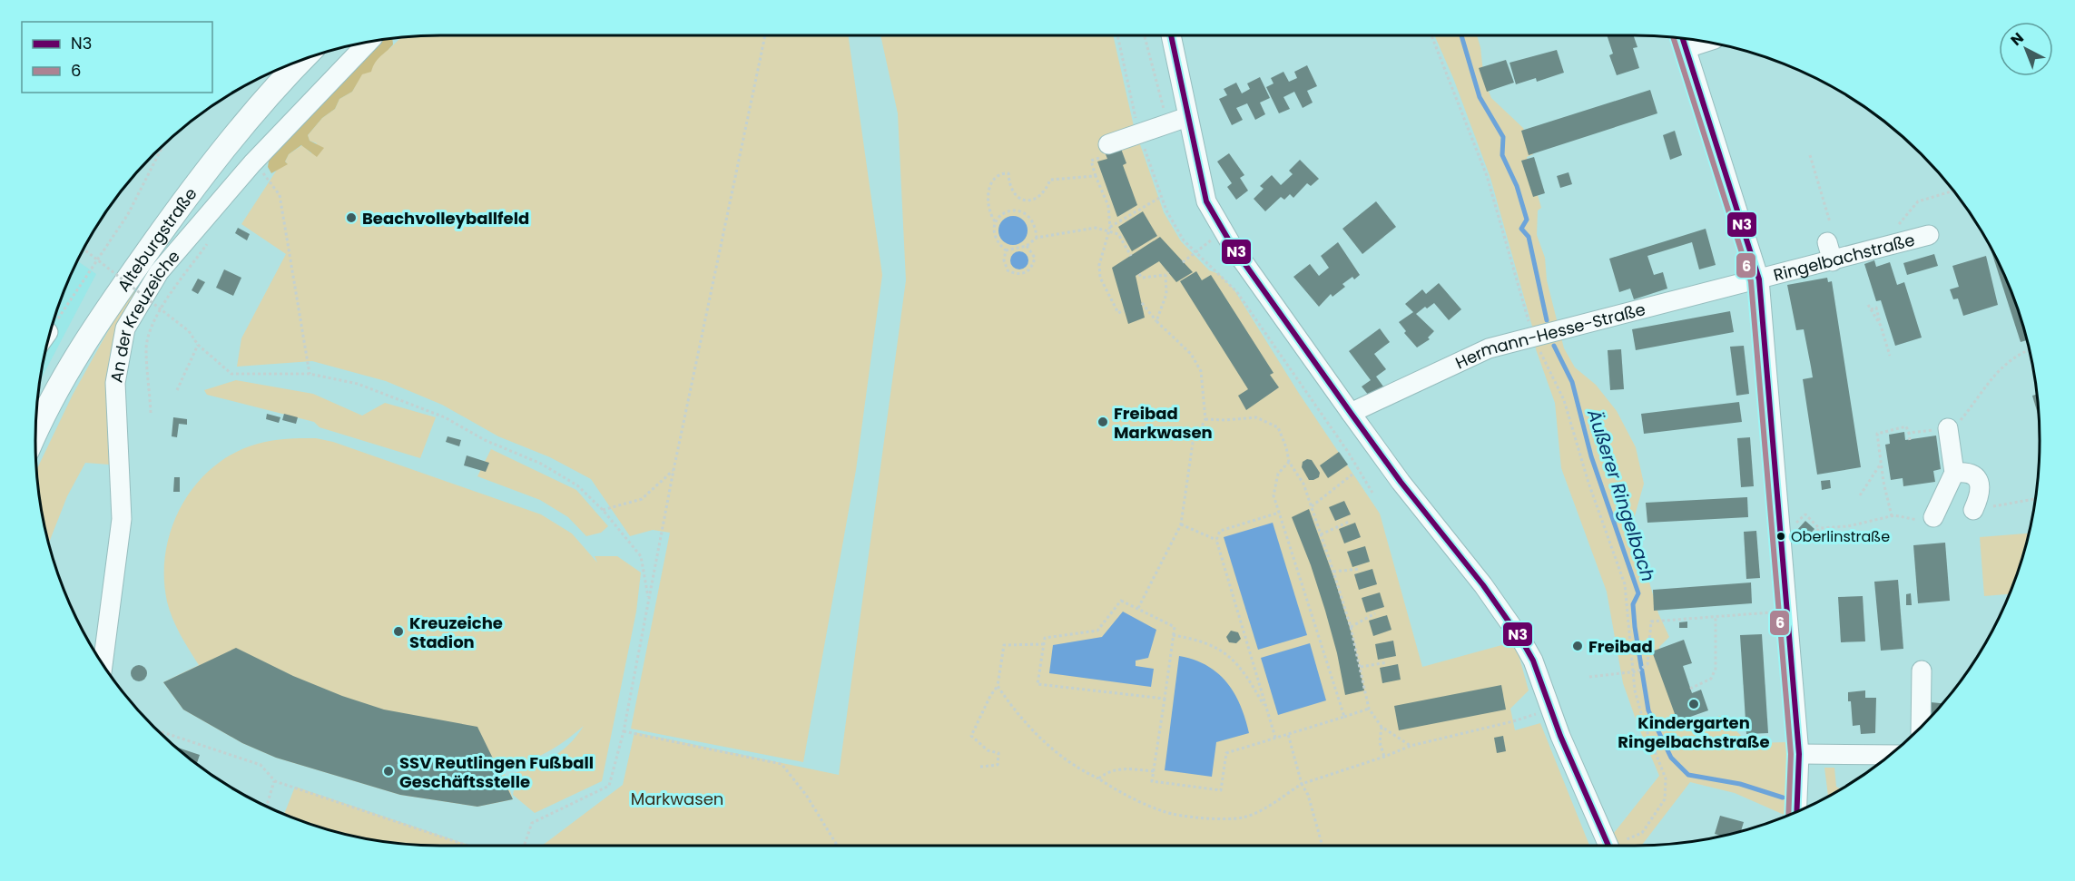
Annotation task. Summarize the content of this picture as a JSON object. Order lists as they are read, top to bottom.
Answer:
{
  "streets": {
    "main road": ["Alteburgstraße"],
    "street": ["Ringelbachstraße", "An der Kreuzeiche", "Hermann-Hesse-Straße"]
  },
  "crossings": [
    ["Ringelbachstraße", "Hermann-Hesse-Straße"]
  ],
  "water": ["Äußerer Ringelbach"],
  "parks": ["Markwasen"],
  "places": [
    "Beachvolleyballfeld",
    "Freibad Markwasen",
    "Oberlinstraße",
    "Kreuzeiche Stadion",
    "Freibad",
    "Kindergarten Ringelbachstraße",
    "SSV Reutlingen Fußball Geschäftsstelle"
  ],
  "lines": ["transit line N3", "transit line 6"],
  "legend": ["N3", "6"],
  "north": "top left"
}
